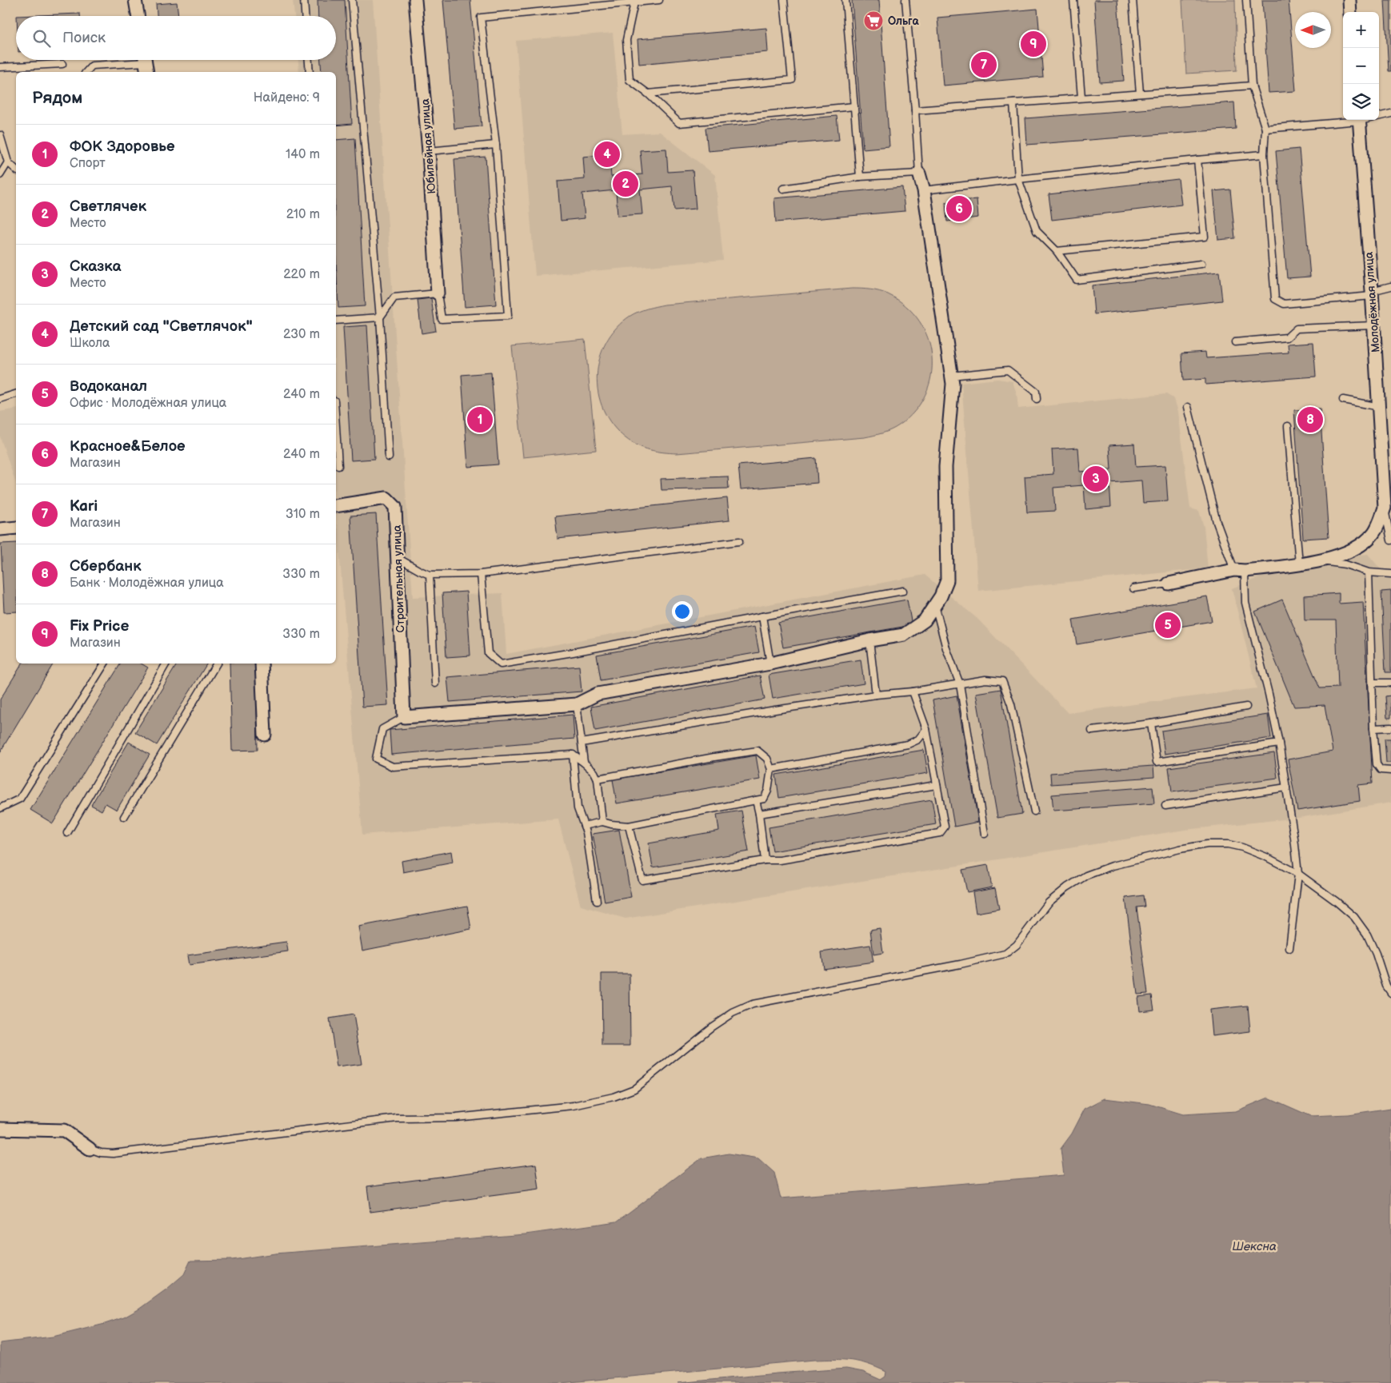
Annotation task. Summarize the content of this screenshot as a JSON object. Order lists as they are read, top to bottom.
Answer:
{
  "streets": {
    "street": ["Юбилейная улица", "Молодёжная улица", "Строительная улица"]
  },
  "water": ["Шексна"],
  "places": {
    "supermarket": ["Ольга"]
  },
  "north": "left",
  "page": {
    "map_buttons": ["+", "−"],
    "search": "Поиск",
    "pins": [
      "9",
      "7",
      "4",
      "2",
      "6",
      "1",
      "8",
      "3",
      "5"
    ],
    "heading": ["Рядом", "Найдено: 9"],
    "list": [
      {
        "mark": "1",
        "name": "ФОК Здоровье",
        "note": "Спорт",
        "value": "140 m"
      },
      {
        "mark": "2",
        "name": "Светлячек",
        "note": "Место",
        "value": "210 m"
      },
      {
        "mark": "3",
        "name": "Сказка",
        "note": "Место",
        "value": "220 m"
      },
      {
        "mark": "4",
        "name": "Детский сад \"Светлячок\"",
        "note": "Школа",
        "value": "230 m"
      },
      {
        "mark": "5",
        "name": "Водоканал",
        "note": "Офис · Молодёжная улица",
        "value": "240 m"
      },
      {
        "mark": "6",
        "name": "Красное&Белое",
        "note": "Магазин",
        "value": "240 m"
      },
      {
        "mark": "7",
        "name": "Kari",
        "note": "Магазин",
        "value": "310 m"
      },
      {
        "mark": "8",
        "name": "Сбербанк",
        "note": "Банк · Молодёжная улица",
        "value": "330 m"
      },
      {
        "mark": "9",
        "name": "Fix Price",
        "note": "Магазин",
        "value": "330 m"
      }
    ]
  }
}
